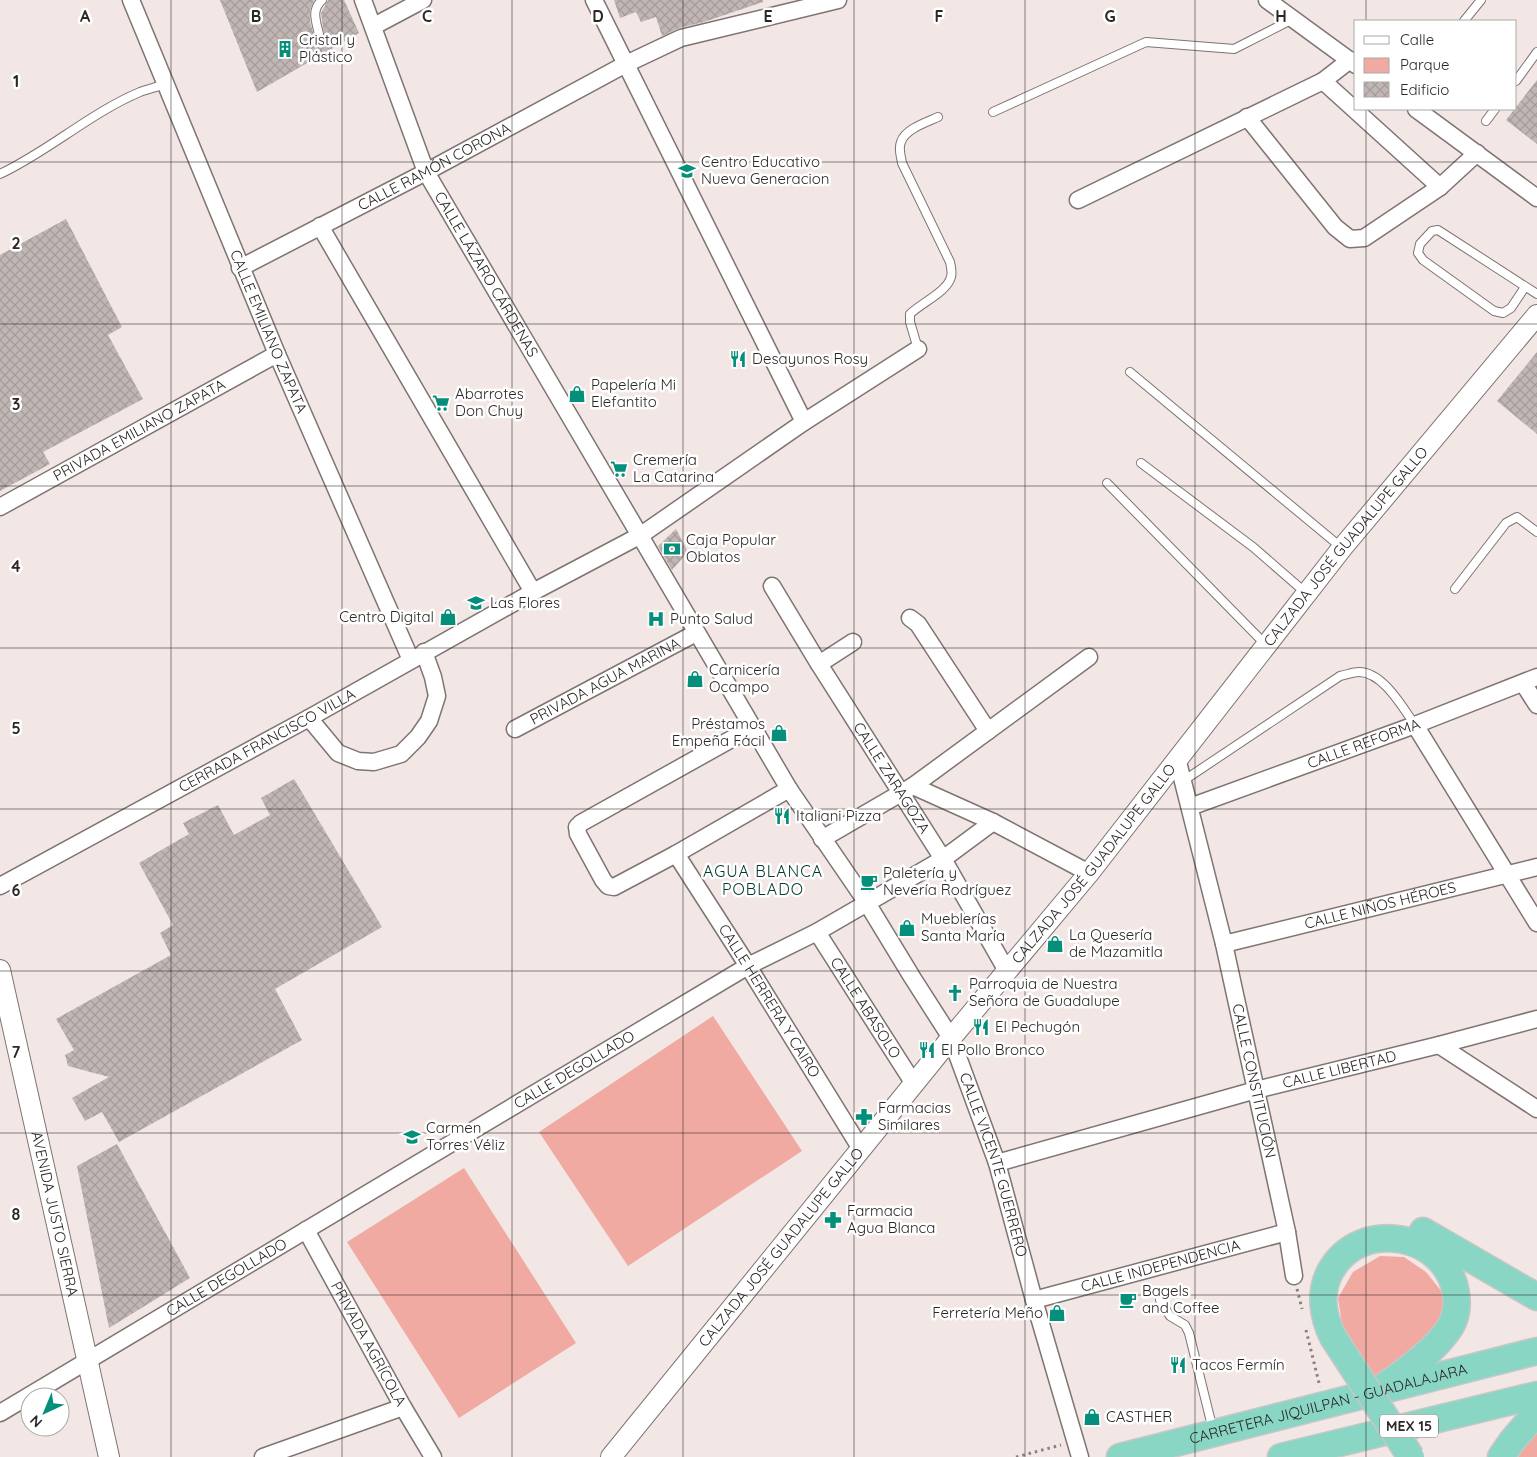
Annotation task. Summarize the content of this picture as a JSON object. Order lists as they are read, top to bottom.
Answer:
{
  "streets": {
    "highway": ["CARRETERA JIQUILPAN - GUADALAJARA", "MEX 15"],
    "street": [
      "CALLE RAMÓN CORONA",
      "CALLE LÁZARO CÁRDENAS",
      "CALLE EMILIANO ZAPATA",
      "PRIVADA EMILIANO ZAPATA",
      "CALZADA JOSÉ GUADALUPE GALLO",
      "PRIVADA AGUA MARINA",
      "CERRADA FRANCISCO VILLA",
      "CALLE REFORMA",
      "CALLE ZARAGOZA",
      "CALLE NIÑOS HÉROES",
      "CALLE HERRERA Y CAIRO",
      "CALLE ABASOLO",
      "CALLE DEGOLLADO",
      "CALLE LIBERTAD",
      "CALLE CONSTITUCIÓN",
      "CALLE VICENTE GUERRERO",
      "AVENIDA JUSTO SIERRA",
      "CALLE INDEPENDENCIA",
      "PRIVADA AGRÍCOLA"
    ]
  },
  "crossings": [
    ["CALLE RAMÓN CORONA", "CALLE LÁZARO CÁRDENAS"],
    ["CALLE RAMÓN CORONA", "CALLE EMILIANO ZAPATA"],
    ["CALLE LÁZARO CÁRDENAS", "CERRADA FRANCISCO VILLA"],
    ["CALLE LÁZARO CÁRDENAS", "CALLE VICENTE GUERRERO"],
    ["CALLE EMILIANO ZAPATA", "PRIVADA EMILIANO ZAPATA"],
    ["CALLE EMILIANO ZAPATA", "CERRADA FRANCISCO VILLA"],
    ["CALZADA JOSÉ GUADALUPE GALLO", "CALLE ZARAGOZA"],
    ["CALZADA JOSÉ GUADALUPE GALLO", "CALLE HERRERA Y CAIRO"],
    ["CALZADA JOSÉ GUADALUPE GALLO", "CALLE ABASOLO"],
    ["CALZADA JOSÉ GUADALUPE GALLO", "CALLE CONSTITUCIÓN"],
    ["CALZADA JOSÉ GUADALUPE GALLO", "CALLE VICENTE GUERRERO"],
    ["PRIVADA AGUA MARINA", "CALLE VICENTE GUERRERO"],
    ["CERRADA FRANCISCO VILLA", "CALLE VICENTE GUERRERO"],
    ["CALLE REFORMA", "CALLE CONSTITUCIÓN"],
    ["CALLE ZARAGOZA", "CALLE DEGOLLADO"],
    ["CALLE NIÑOS HÉROES", "CALLE CONSTITUCIÓN"],
    ["CALLE HERRERA Y CAIRO", "CALLE DEGOLLADO"],
    ["CALLE ABASOLO", "CALLE DEGOLLADO"],
    ["CALLE DEGOLLADO", "CALLE VICENTE GUERRERO"],
    ["CALLE DEGOLLADO", "AVENIDA JUSTO SIERRA"],
    ["CALLE DEGOLLADO", "PRIVADA AGRÍCOLA"],
    ["CALLE LIBERTAD", "CALLE CONSTITUCIÓN"],
    ["CALLE LIBERTAD", "CALLE VICENTE GUERRERO"],
    ["CALLE CONSTITUCIÓN", "CALLE INDEPENDENCIA"],
    ["CALLE VICENTE GUERRERO", "CALLE INDEPENDENCIA"]
  ],
  "districts": ["AGUA BLANCA POBLADO"],
  "places": {
    "building": ["Cristal y Plástico"],
    "school or university": ["Centro Educativo Nueva Generacion", "Las Flores", "Carmen Torres Véliz"],
    "restaurant": [
      "Desayunos Rosy",
      "Italiani Pizza",
      "El Pechugón",
      "El Pollo Bronco",
      "Tacos Fermín"
    ],
    "shop": [
      "Papelería Mi Elefantito",
      "Centro Digital",
      "Carnicería Ocampo",
      "Préstamos Empeña Fácil",
      "Mueblerías Santa María",
      "La Quesería de Mazamitla",
      "Ferretería Meño",
      "CASTHER"
    ],
    "supermarket": ["Abarrotes Don Chuy", "Cremería La Catarina"],
    "bank": ["Caja Popular Oblatos"],
    "hospital": ["Punto Salud"],
    "cafe": ["Paletería y Nevería Rodríguez", "Bagels and Coffee"],
    "church": ["Parroquia de Nuestra Señora de Guadalupe"],
    "pharmacy": ["Farmacias Similares", "Farmacia Agua Blanca"]
  },
  "legend": ["Calle", "Parque", "Edificio"],
  "north": "bottom left",
  "grid": {
    "columns": [
      "A",
      "B",
      "C",
      "D",
      "E",
      "F",
      "G",
      "H"
    ],
    "rows": [
      "1",
      "2",
      "3",
      "4",
      "5",
      "6",
      "7",
      "8"
    ]
  }
}
